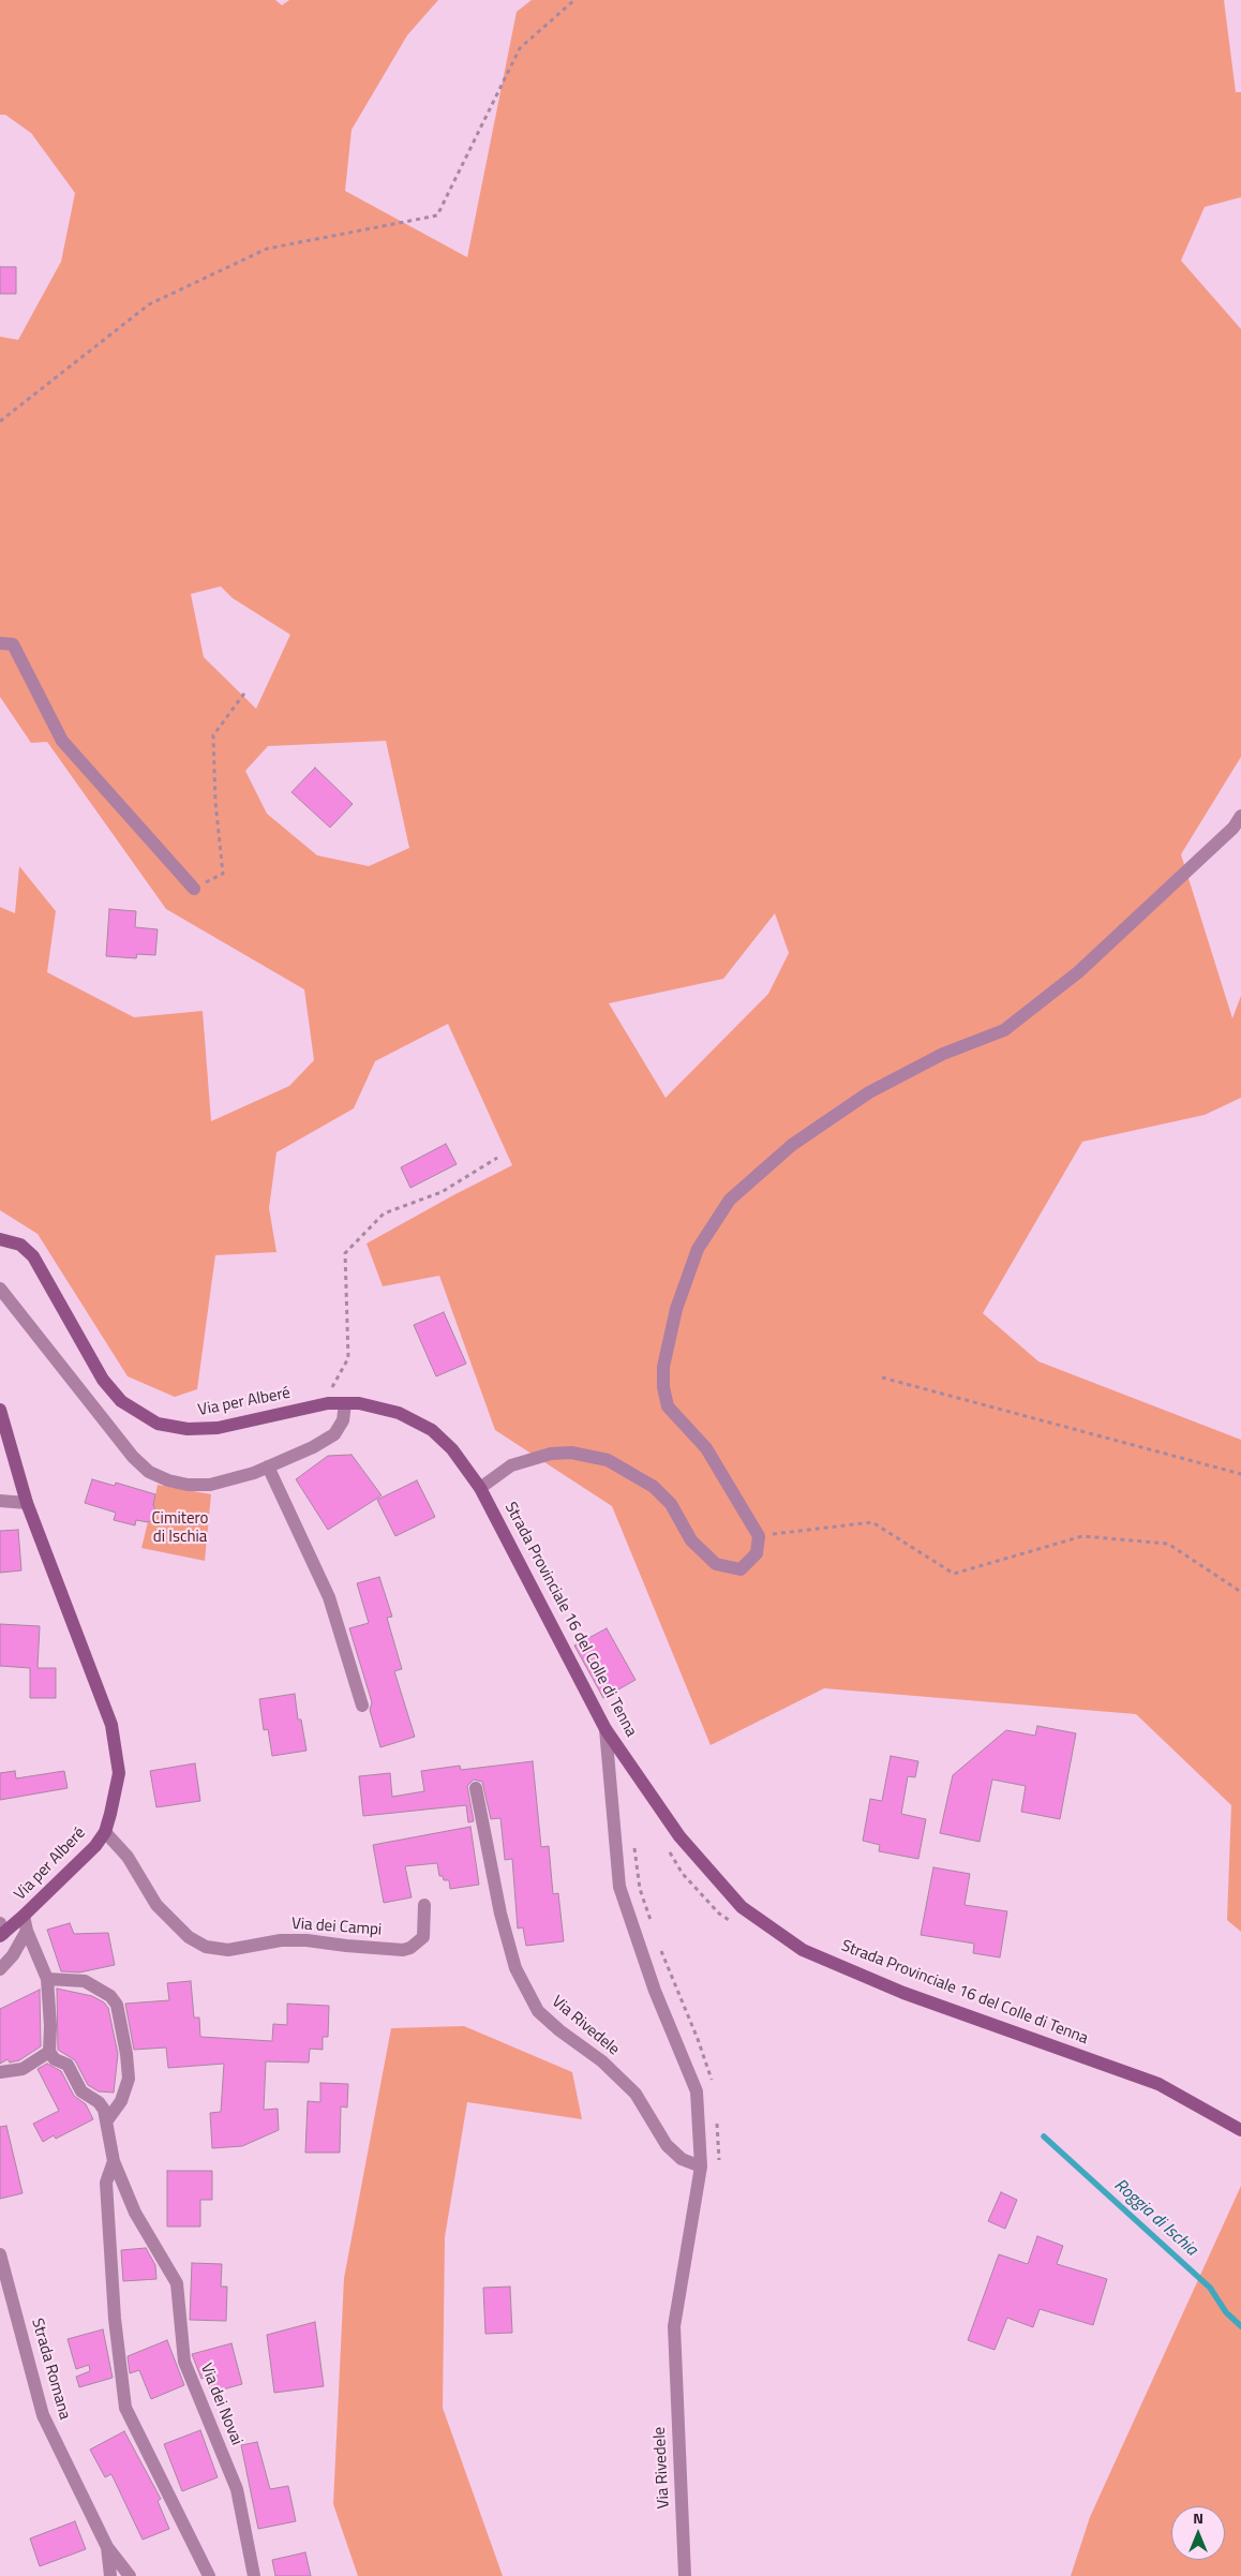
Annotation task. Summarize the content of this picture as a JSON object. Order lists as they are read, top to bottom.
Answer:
{
  "streets": {
    "street": [
      "Via per Alberé",
      "Strada Provinciale 16 del Colle di Tenna",
      "Via dei Campi",
      "Via Rivedele",
      "Strada Romana",
      "Via dei Novai"
    ]
  },
  "crossings": [
    ["Via per Alberé", "Strada Provinciale 16 del Colle di Tenna"],
    ["Via per Alberé", "Via dei Campi"],
    ["Strada Provinciale 16 del Colle di Tenna", "Via Rivedele"]
  ],
  "water": ["Roggia di Ischia"],
  "parks": ["Cimitero di Ischia"],
  "north": "top"
}
